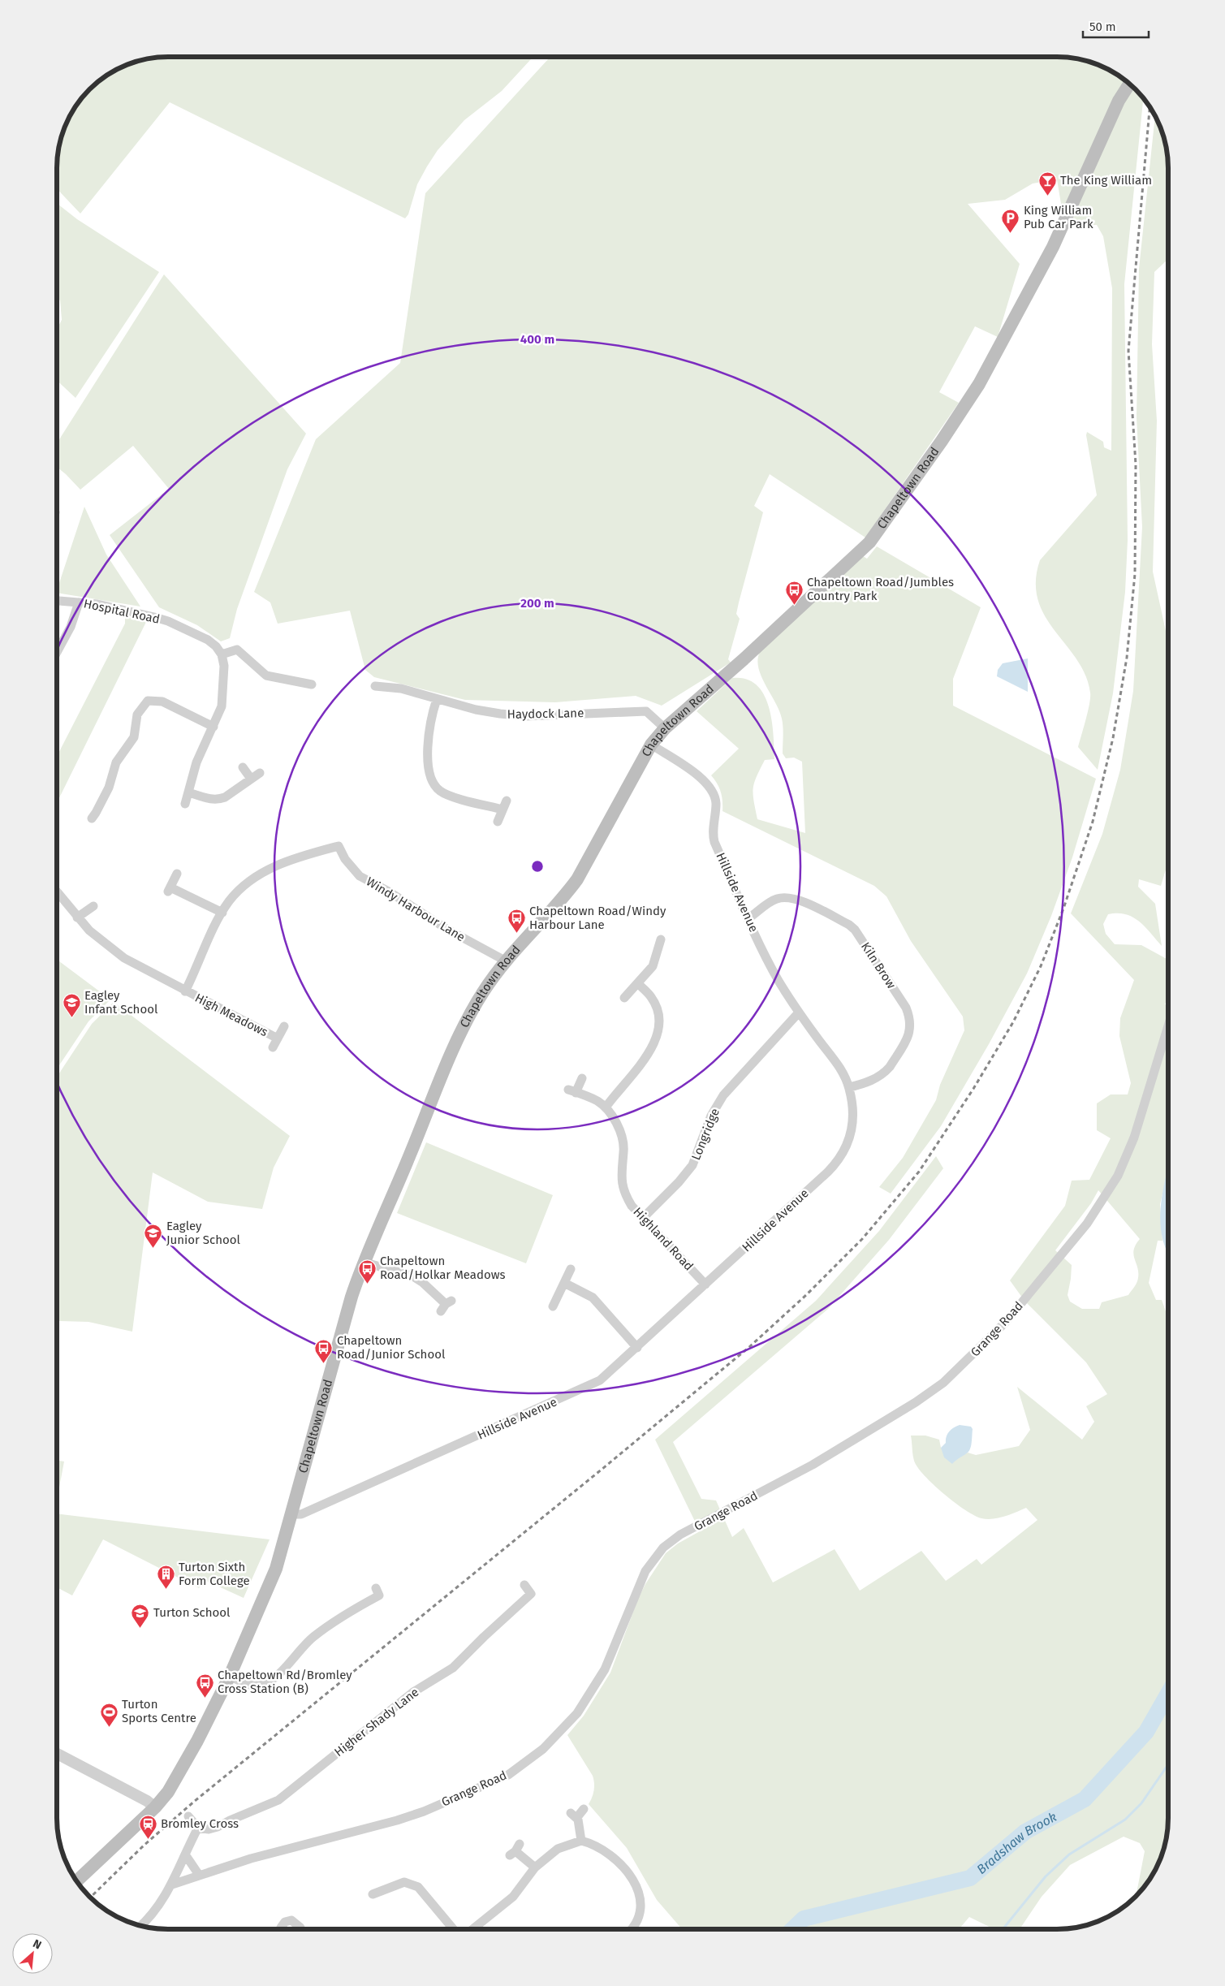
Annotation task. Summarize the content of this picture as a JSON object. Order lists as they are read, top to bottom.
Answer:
{
  "streets": {
    "main road": ["Chapeltown Road"],
    "street": [
      "Hospital Road",
      "Haydock Lane",
      "Hillside Avenue",
      "Windy Harbour Lane",
      "Kiln Brow",
      "High Meadows",
      "Longridge",
      "Highland Road",
      "Grange Road",
      "Higher Shady Lane"
    ]
  },
  "crossings": [
    ["Chapeltown Road", "Haydock Lane"],
    ["Chapeltown Road", "Hillside Avenue"],
    ["Chapeltown Road", "Windy Harbour Lane"],
    ["Hillside Avenue", "Kiln Brow"],
    ["Hillside Avenue", "Longridge"],
    ["Hillside Avenue", "Highland Road"],
    ["Windy Harbour Lane", "High Meadows"],
    ["Longridge", "Highland Road"]
  ],
  "water": ["Bradshaw Brook"],
  "places": {
    "bar": ["The King William"],
    "parking": ["King William Pub Car Park"],
    "bus stop": [
      "Chapeltown Road/Jumbles Country Park",
      "Chapeltown Road/Windy Harbour Lane",
      "Chapeltown Road/Holkar Meadows",
      "Chapeltown Road/Junior School",
      "Chapeltown Rd/Bromley Cross Station (B)"
    ],
    "school or university": ["Eagley Infant School", "Eagley Junior School", "Turton School"],
    "building": ["Turton Sixth Form College"],
    "sports": ["Turton Sports Centre"],
    "station": ["Bromley Cross"]
  },
  "scale_bar": "50 m",
  "north": "top right",
  "rings": ["400 m", "200 m"]
}
